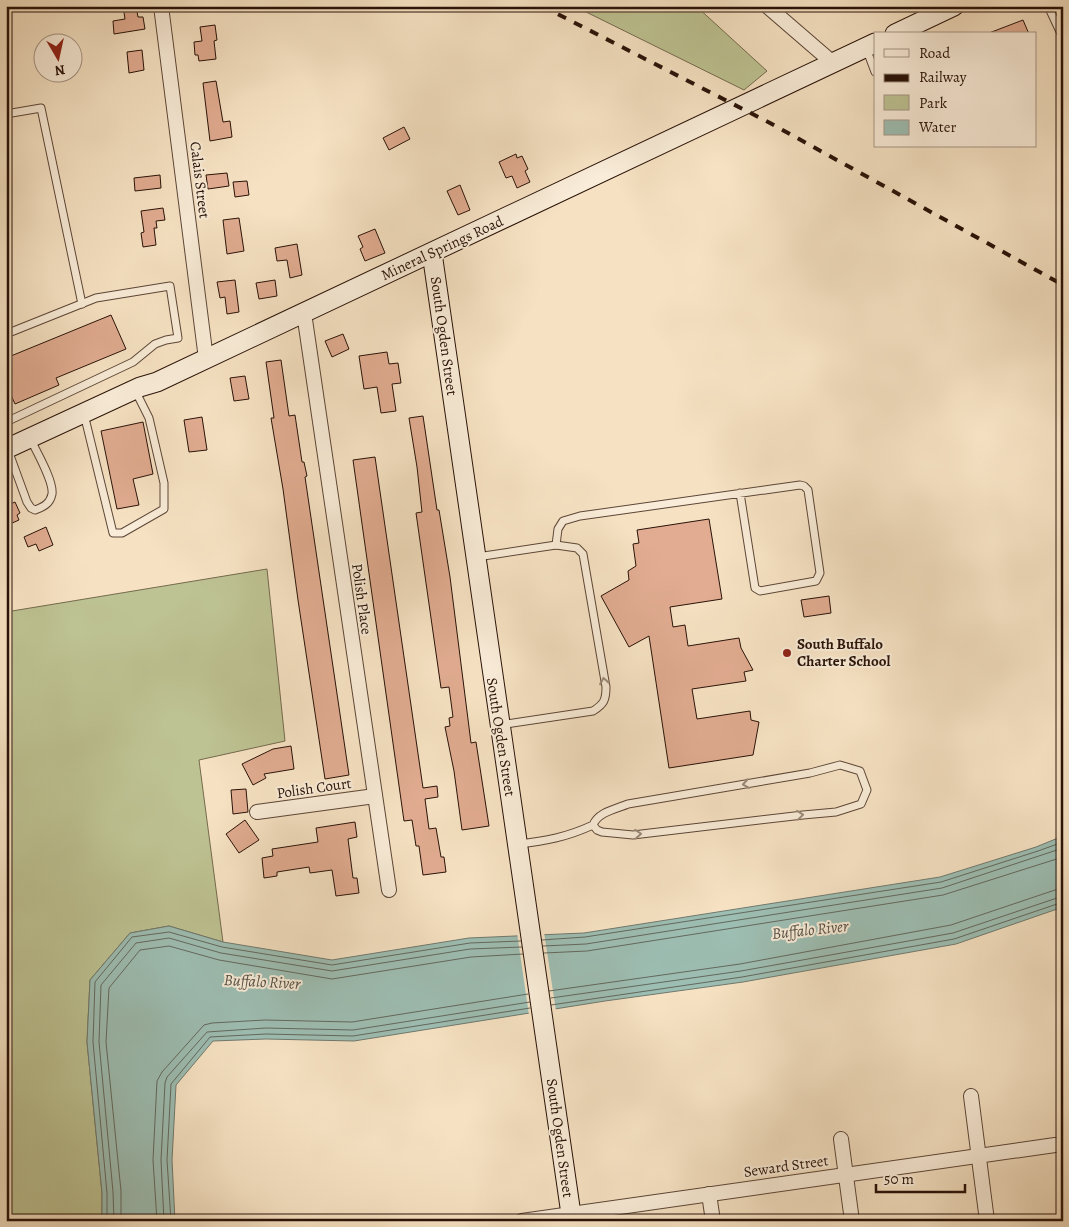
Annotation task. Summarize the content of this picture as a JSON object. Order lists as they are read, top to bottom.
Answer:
{
  "streets": {
    "street": [
      "Calais Street",
      "Mineral Springs Road",
      "South Ogden Street",
      "Polish Place",
      "Polish Court",
      "Seward Street"
    ]
  },
  "crossings": [
    ["Calais Street", "Mineral Springs Road"],
    ["Mineral Springs Road", "South Ogden Street"],
    ["Mineral Springs Road", "Polish Place"],
    ["South Ogden Street", "Seward Street"],
    ["Polish Place", "Polish Court"]
  ],
  "water": ["Buffalo River"],
  "places": ["South Buffalo Charter School"],
  "legend": [
    "Road",
    "Railway",
    "Park",
    "Water"
  ],
  "scale_bar": "50 m",
  "north": "bottom"
}
